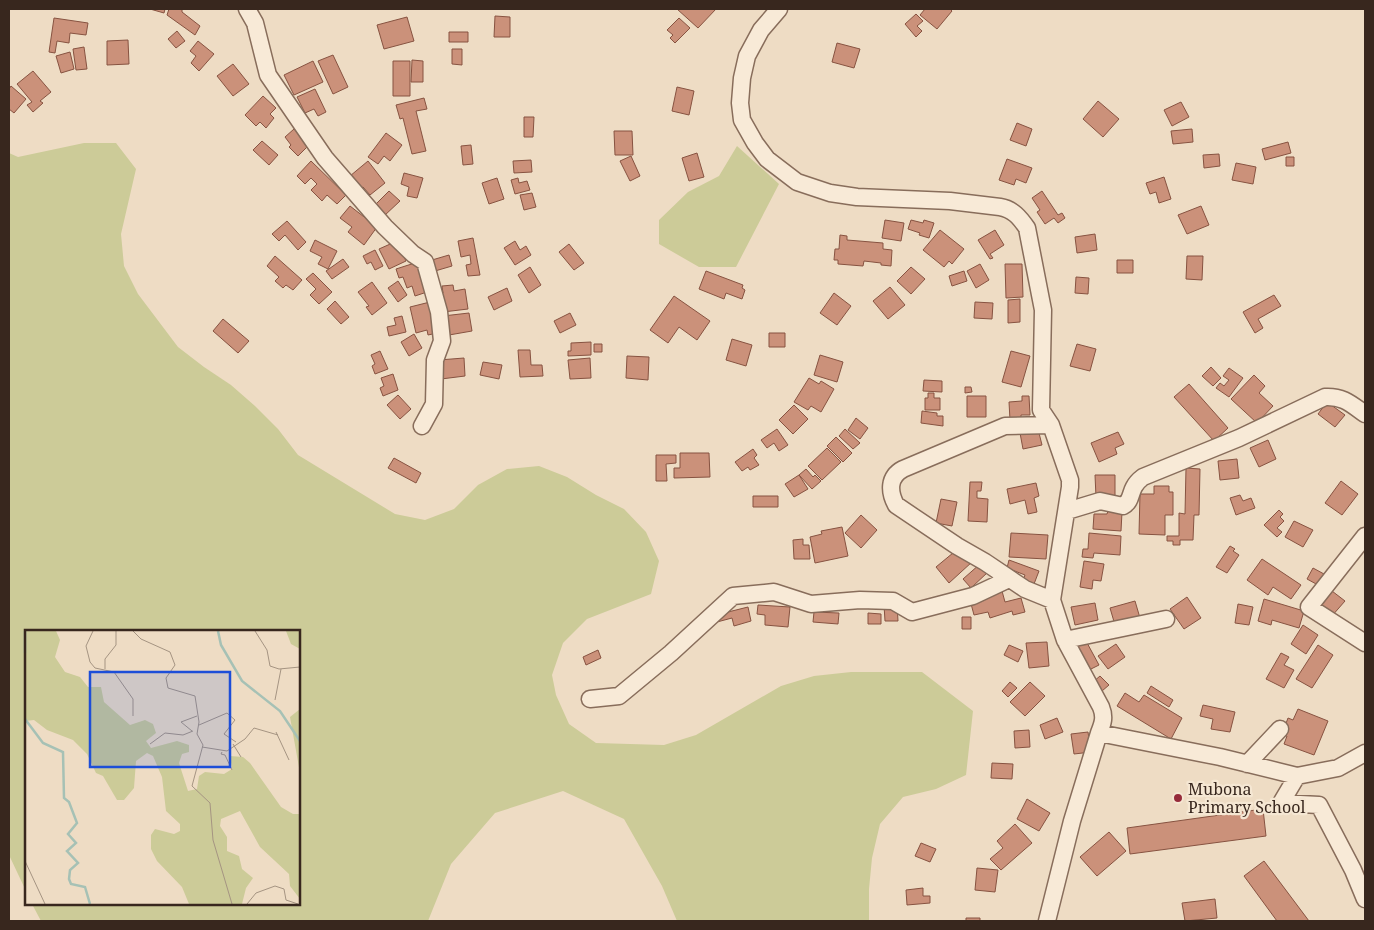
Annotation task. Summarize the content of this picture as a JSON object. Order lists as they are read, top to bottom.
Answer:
{
  "places": ["Mubona Primary School"]
}
